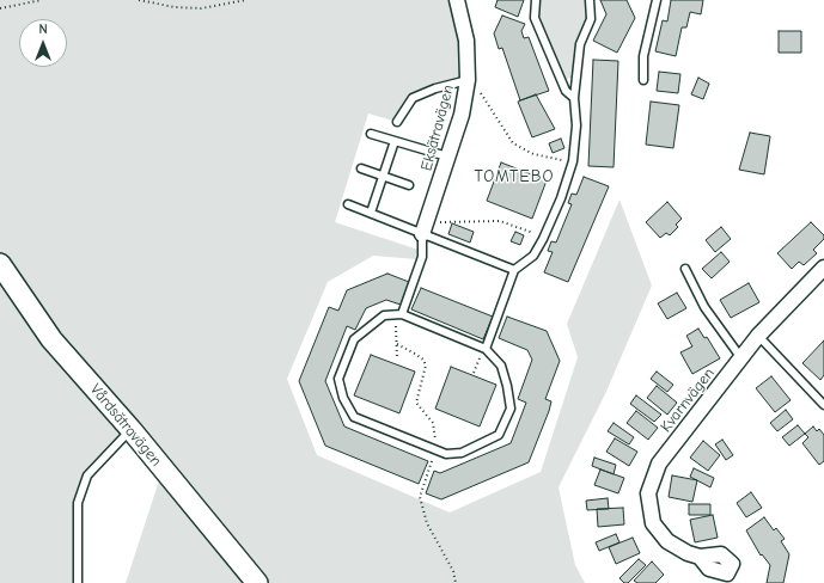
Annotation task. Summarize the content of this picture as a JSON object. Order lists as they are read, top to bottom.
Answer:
{
  "streets": {
    "street": ["Eksätravägen", "Kvarnvägen", "Vårdsätravägen"]
  },
  "districts": ["TOMTEBO"],
  "north": "top"
}
